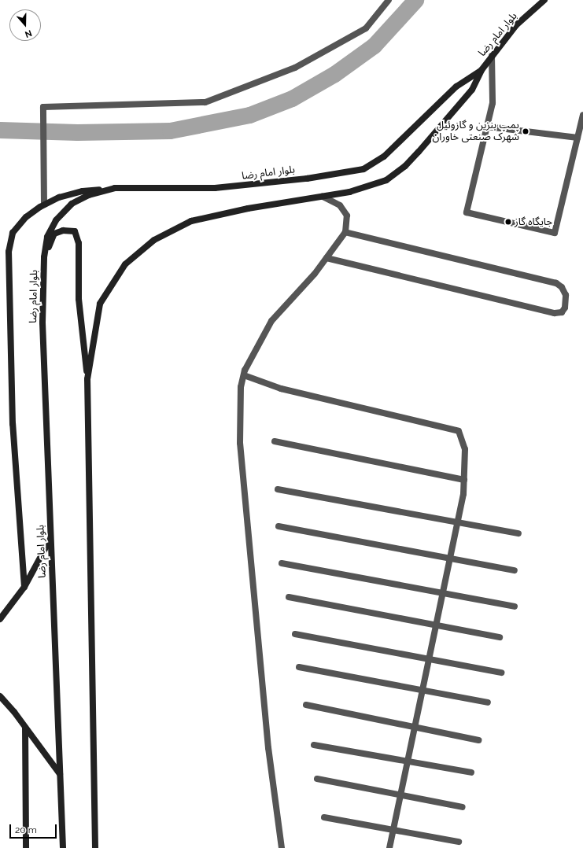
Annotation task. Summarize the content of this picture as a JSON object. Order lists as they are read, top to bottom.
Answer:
{
  "streets": {
    "street": ["بلوار امام رضا"]
  },
  "places": ["پمپ بنزین و گازوئیل شهرک صنعتی خاوران", "جایگاه گاز"],
  "scale_bar": "20 m",
  "north": "bottom"
}
